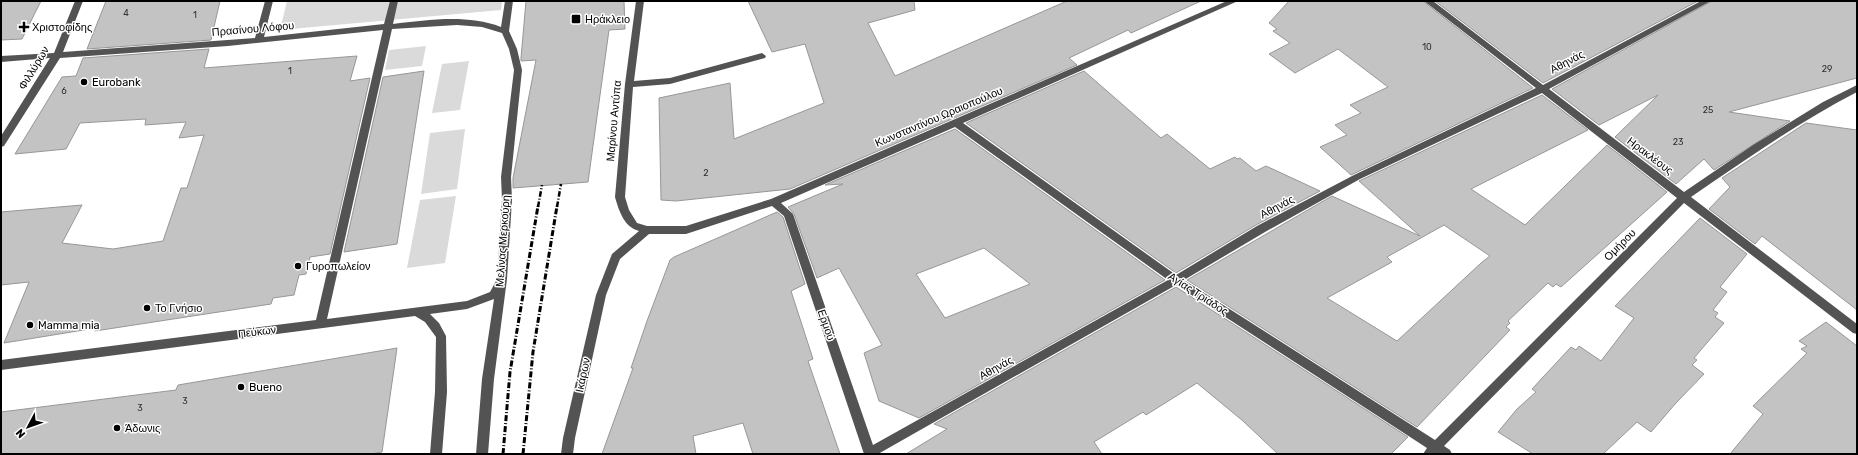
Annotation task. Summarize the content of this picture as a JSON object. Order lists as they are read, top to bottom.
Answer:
{
  "streets": {
    "street": [
      "Πρασίνου Λόφου",
      "Αθηνάς",
      "Φιλλύρων",
      "Κωνσταντίνου Ωραιοπούλου",
      "Μαρίνου Αντύπα",
      "Ηρακλέους",
      "Μελίνας Μερκούρη",
      "Ομήρου",
      "Αγίας Τριάδος",
      "Ερμού",
      "Πεύκων",
      "Ικάρων"
    ]
  },
  "crossings": [
    ["Πρασίνου Λόφου", "Φιλλύρων"],
    ["Πρασίνου Λόφου", "Μελίνας Μερκούρη"],
    ["Αθηνάς", "Ηρακλέους"],
    ["Αθηνάς", "Αγίας Τριάδος"],
    ["Αθηνάς", "Ερμού"],
    ["Κωνσταντίνου Ωραιοπούλου", "Μαρίνου Αντύπα"],
    ["Κωνσταντίνου Ωραιοπούλου", "Αγίας Τριάδος"],
    ["Κωνσταντίνου Ωραιοπούλου", "Ερμού"],
    ["Κωνσταντίνου Ωραιοπούλου", "Ικάρων"],
    ["Μαρίνου Αντύπα", "Ικάρων"],
    ["Ηρακλέους", "Ομήρου"],
    ["Μελίνας Μερκούρη", "Πεύκων"],
    ["Ομήρου", "Αγίας Τριάδος"]
  ],
  "places": {
    "transit": ["Ηράκλειο"],
    "health": ["Χριστοφίδης"],
    "other": [
      "Eurobank",
      "Γυροπωλείον",
      "Το Γνήσιο",
      "Mamma mia",
      "Bueno",
      "Άδωνις"
    ]
  },
  "house_numbers": [
    "4",
    "1",
    "10",
    "29",
    "1",
    "6",
    "25",
    "23",
    "2",
    "3",
    "3"
  ],
  "north": "bottom left"
}
